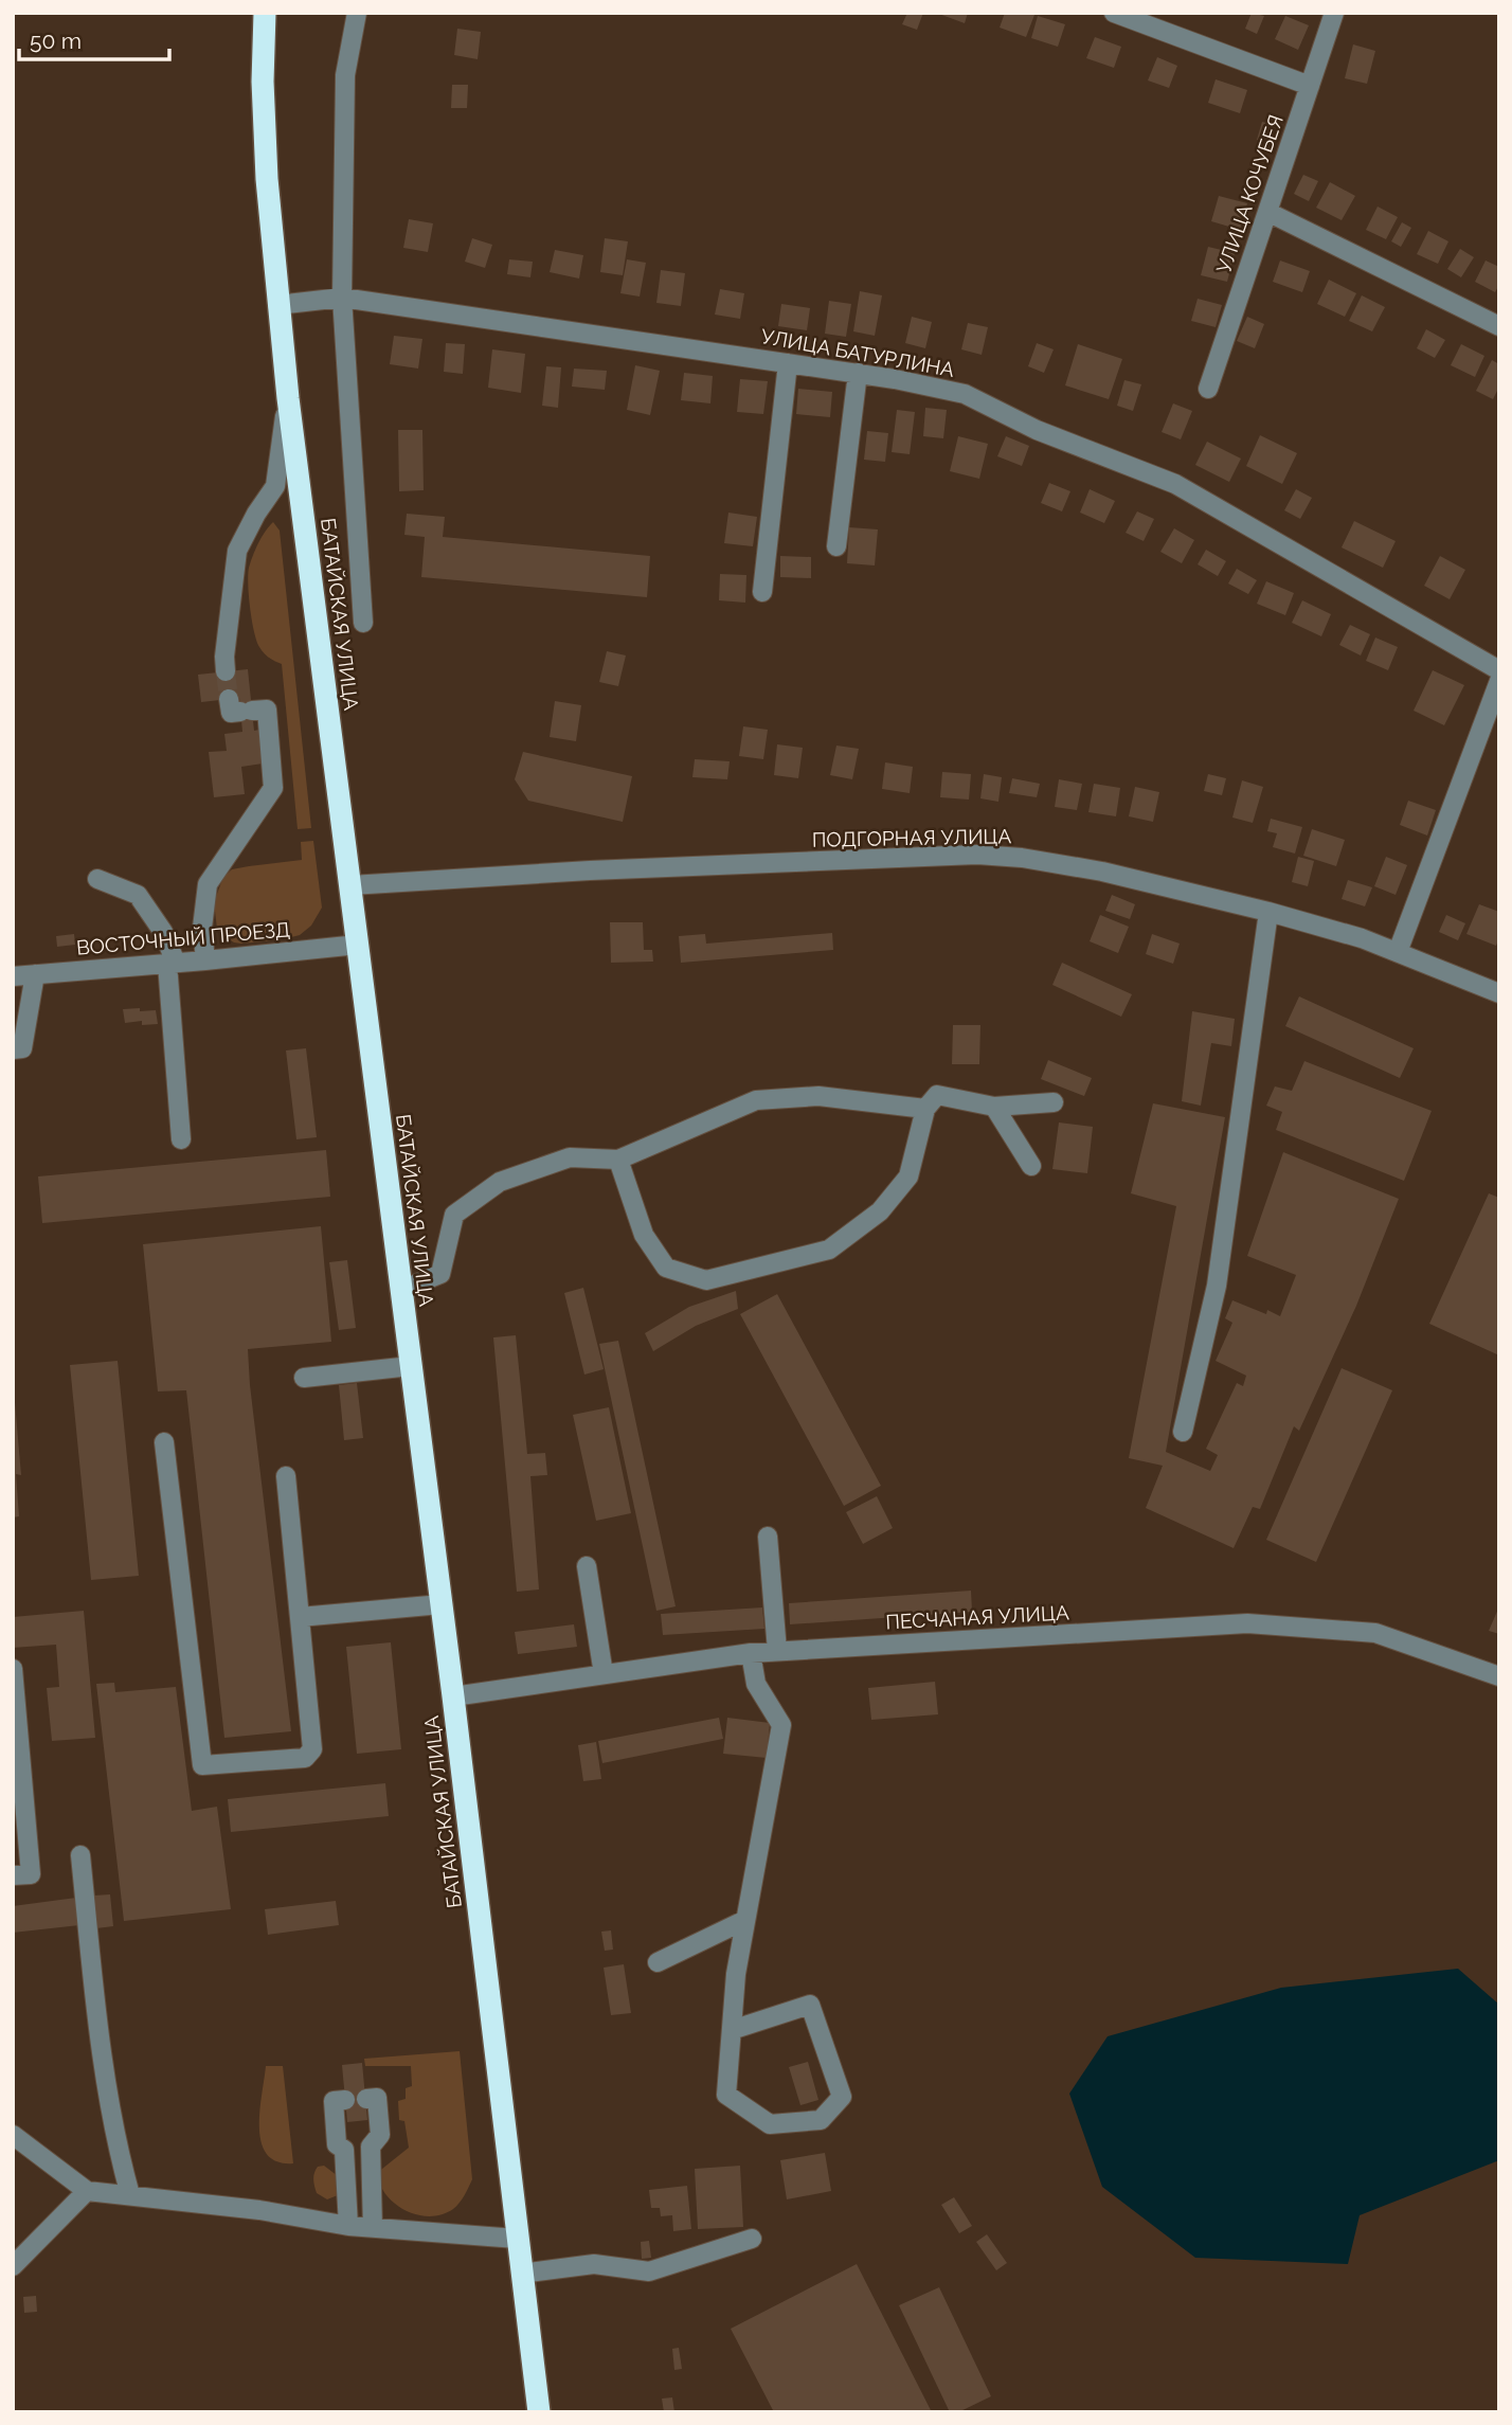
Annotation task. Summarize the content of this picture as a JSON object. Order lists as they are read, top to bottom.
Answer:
{
  "streets": {
    "highway": ["БАТАЙСКАЯ УЛИЦА"],
    "street": [
      "УЛИЦА КОЧУБЕЯ",
      "УЛИЦА БАТУРЛИНА",
      "ПОДГОРНАЯ УЛИЦА",
      "ВОСТОЧНЫЙ ПРОЕЗД",
      "ПЕСЧАНАЯ УЛИЦА"
    ]
  },
  "crossings": [
    ["УЛИЦА БАТУРЛИНА", "БАТАЙСКАЯ УЛИЦА"],
    ["БАТАЙСКАЯ УЛИЦА", "ПОДГОРНАЯ УЛИЦА"],
    ["БАТАЙСКАЯ УЛИЦА", "ВОСТОЧНЫЙ ПРОЕЗД"],
    ["БАТАЙСКАЯ УЛИЦА", "ПЕСЧАНАЯ УЛИЦА"]
  ],
  "scale_bar": "50 m"
}
